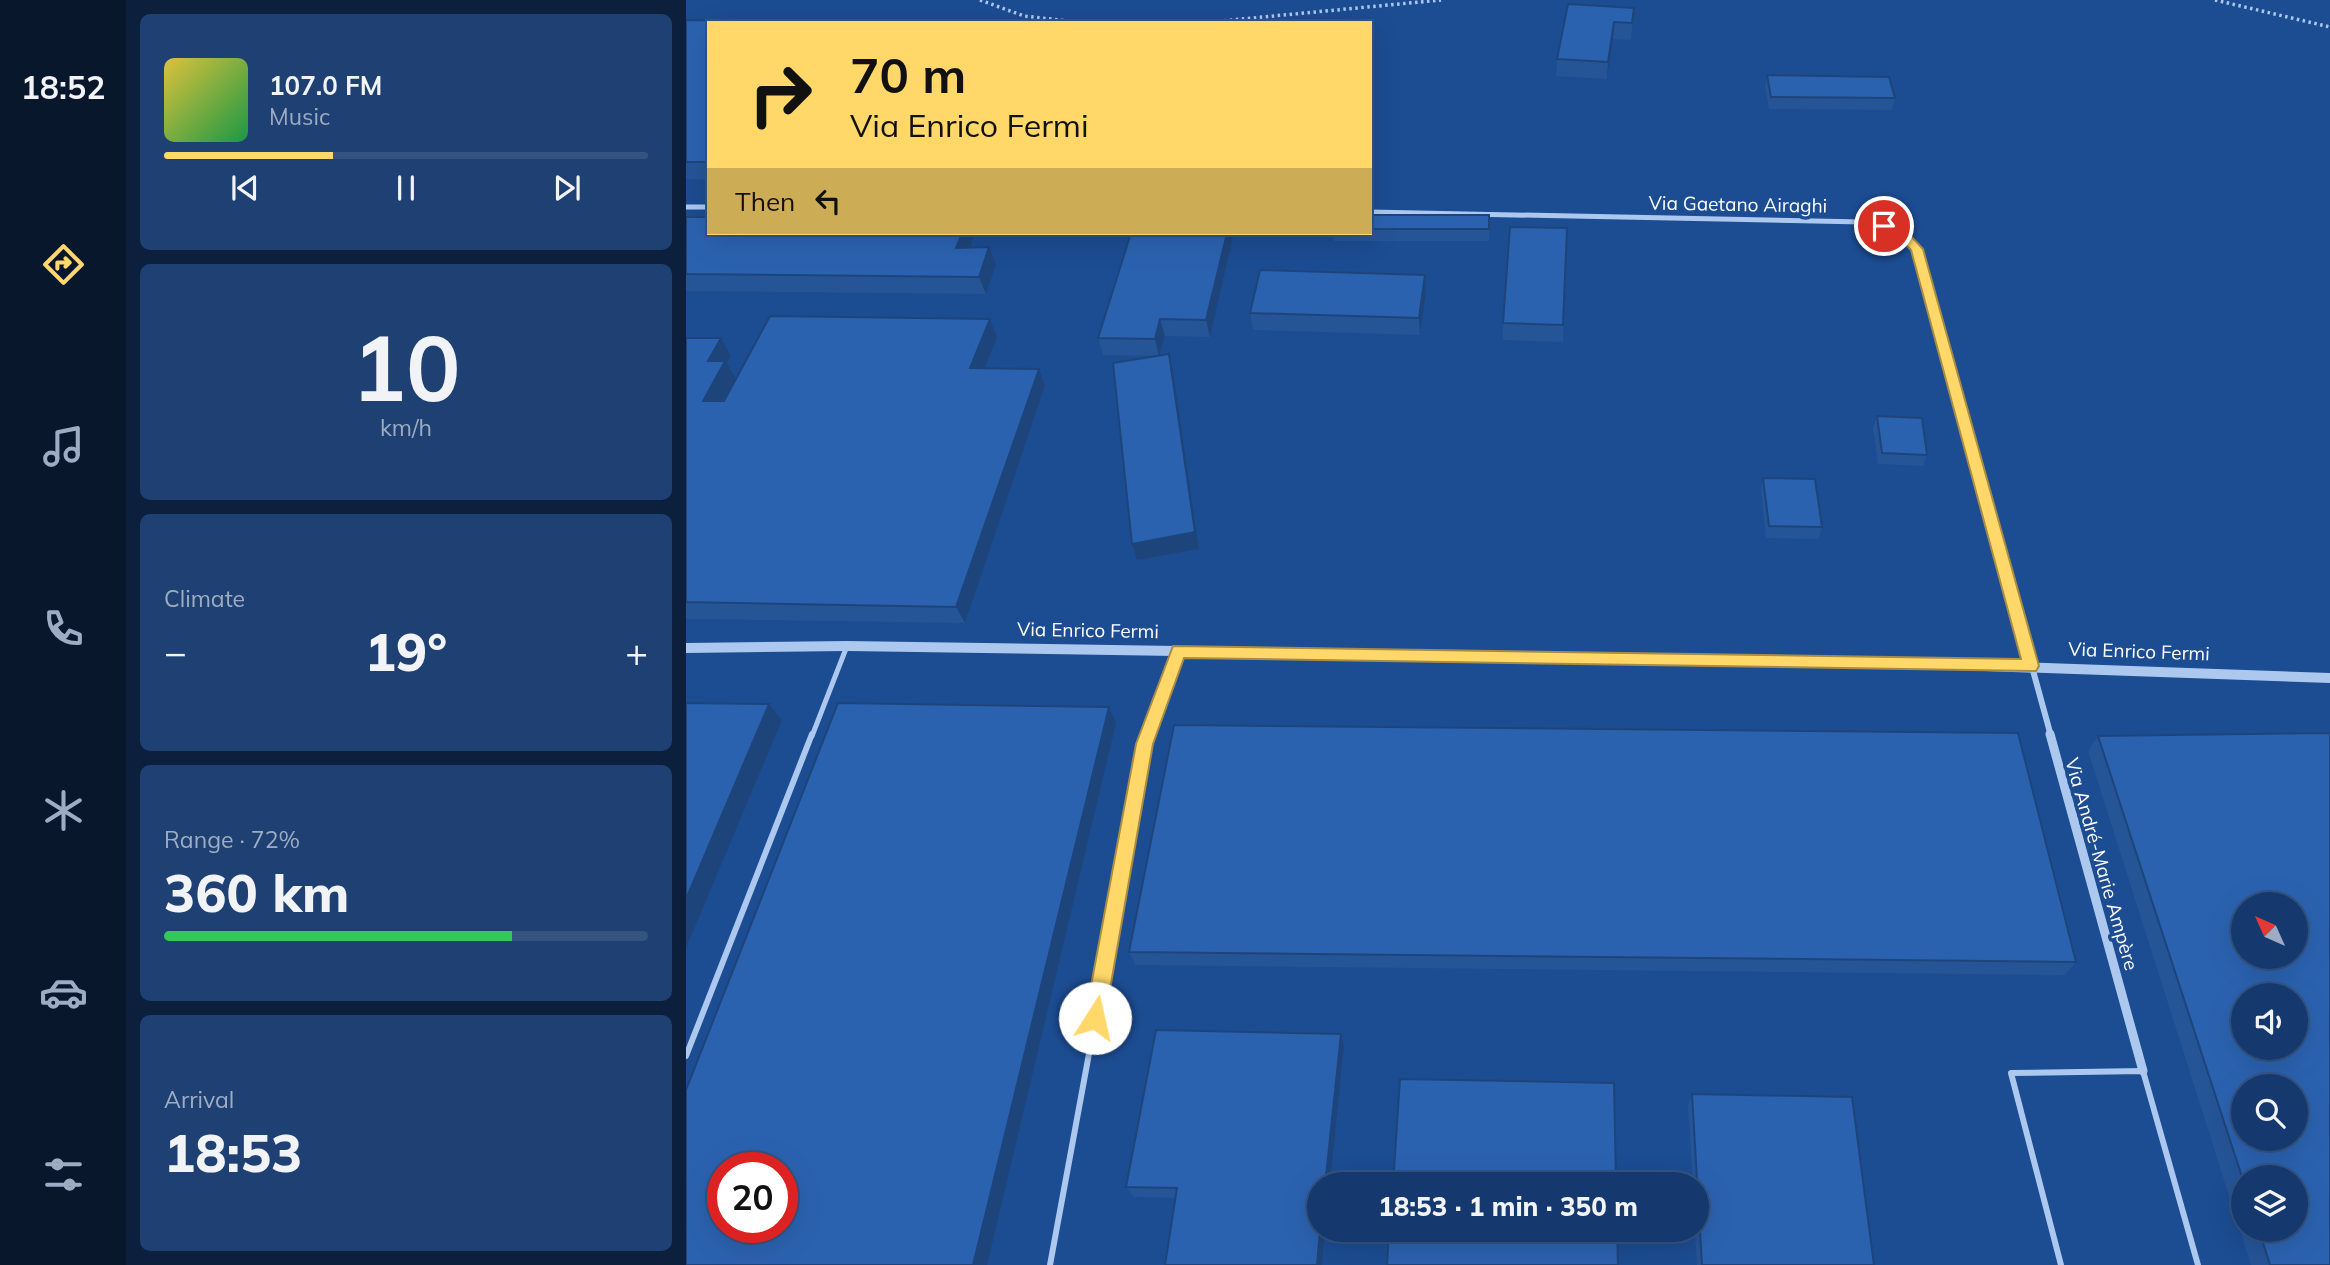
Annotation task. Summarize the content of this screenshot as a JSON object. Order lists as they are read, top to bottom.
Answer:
{
  "streets": {
    "street": ["Via Gaetano Airaghi", "Via Enrico Fermi", "Via André-Marie Ampère"]
  },
  "crossings": [
    ["Via Gaetano Airaghi", "Via Enrico Fermi"],
    ["Via Gaetano Airaghi", "Via André-Marie Ampère"],
    ["Via Enrico Fermi", "Via André-Marie Ampère"]
  ],
  "north": "top left",
  "page": {
    "tabs": "18:52",
    "turn": ["70 m", "Via Enrico Fermi"],
    "song": ["107.0 FM", "Music"],
    "then": "Then",
    "tile": [
      ["10", "km/h"],
      "Climate",
      ["Range · 72%", "360 km"],
      ["Arrival", "18:53"]
    ],
    "heat": ["−", "19°", "+"],
    "limit": "20",
    "trip": "18:53 · 1 min · 350 m"
  }
}
